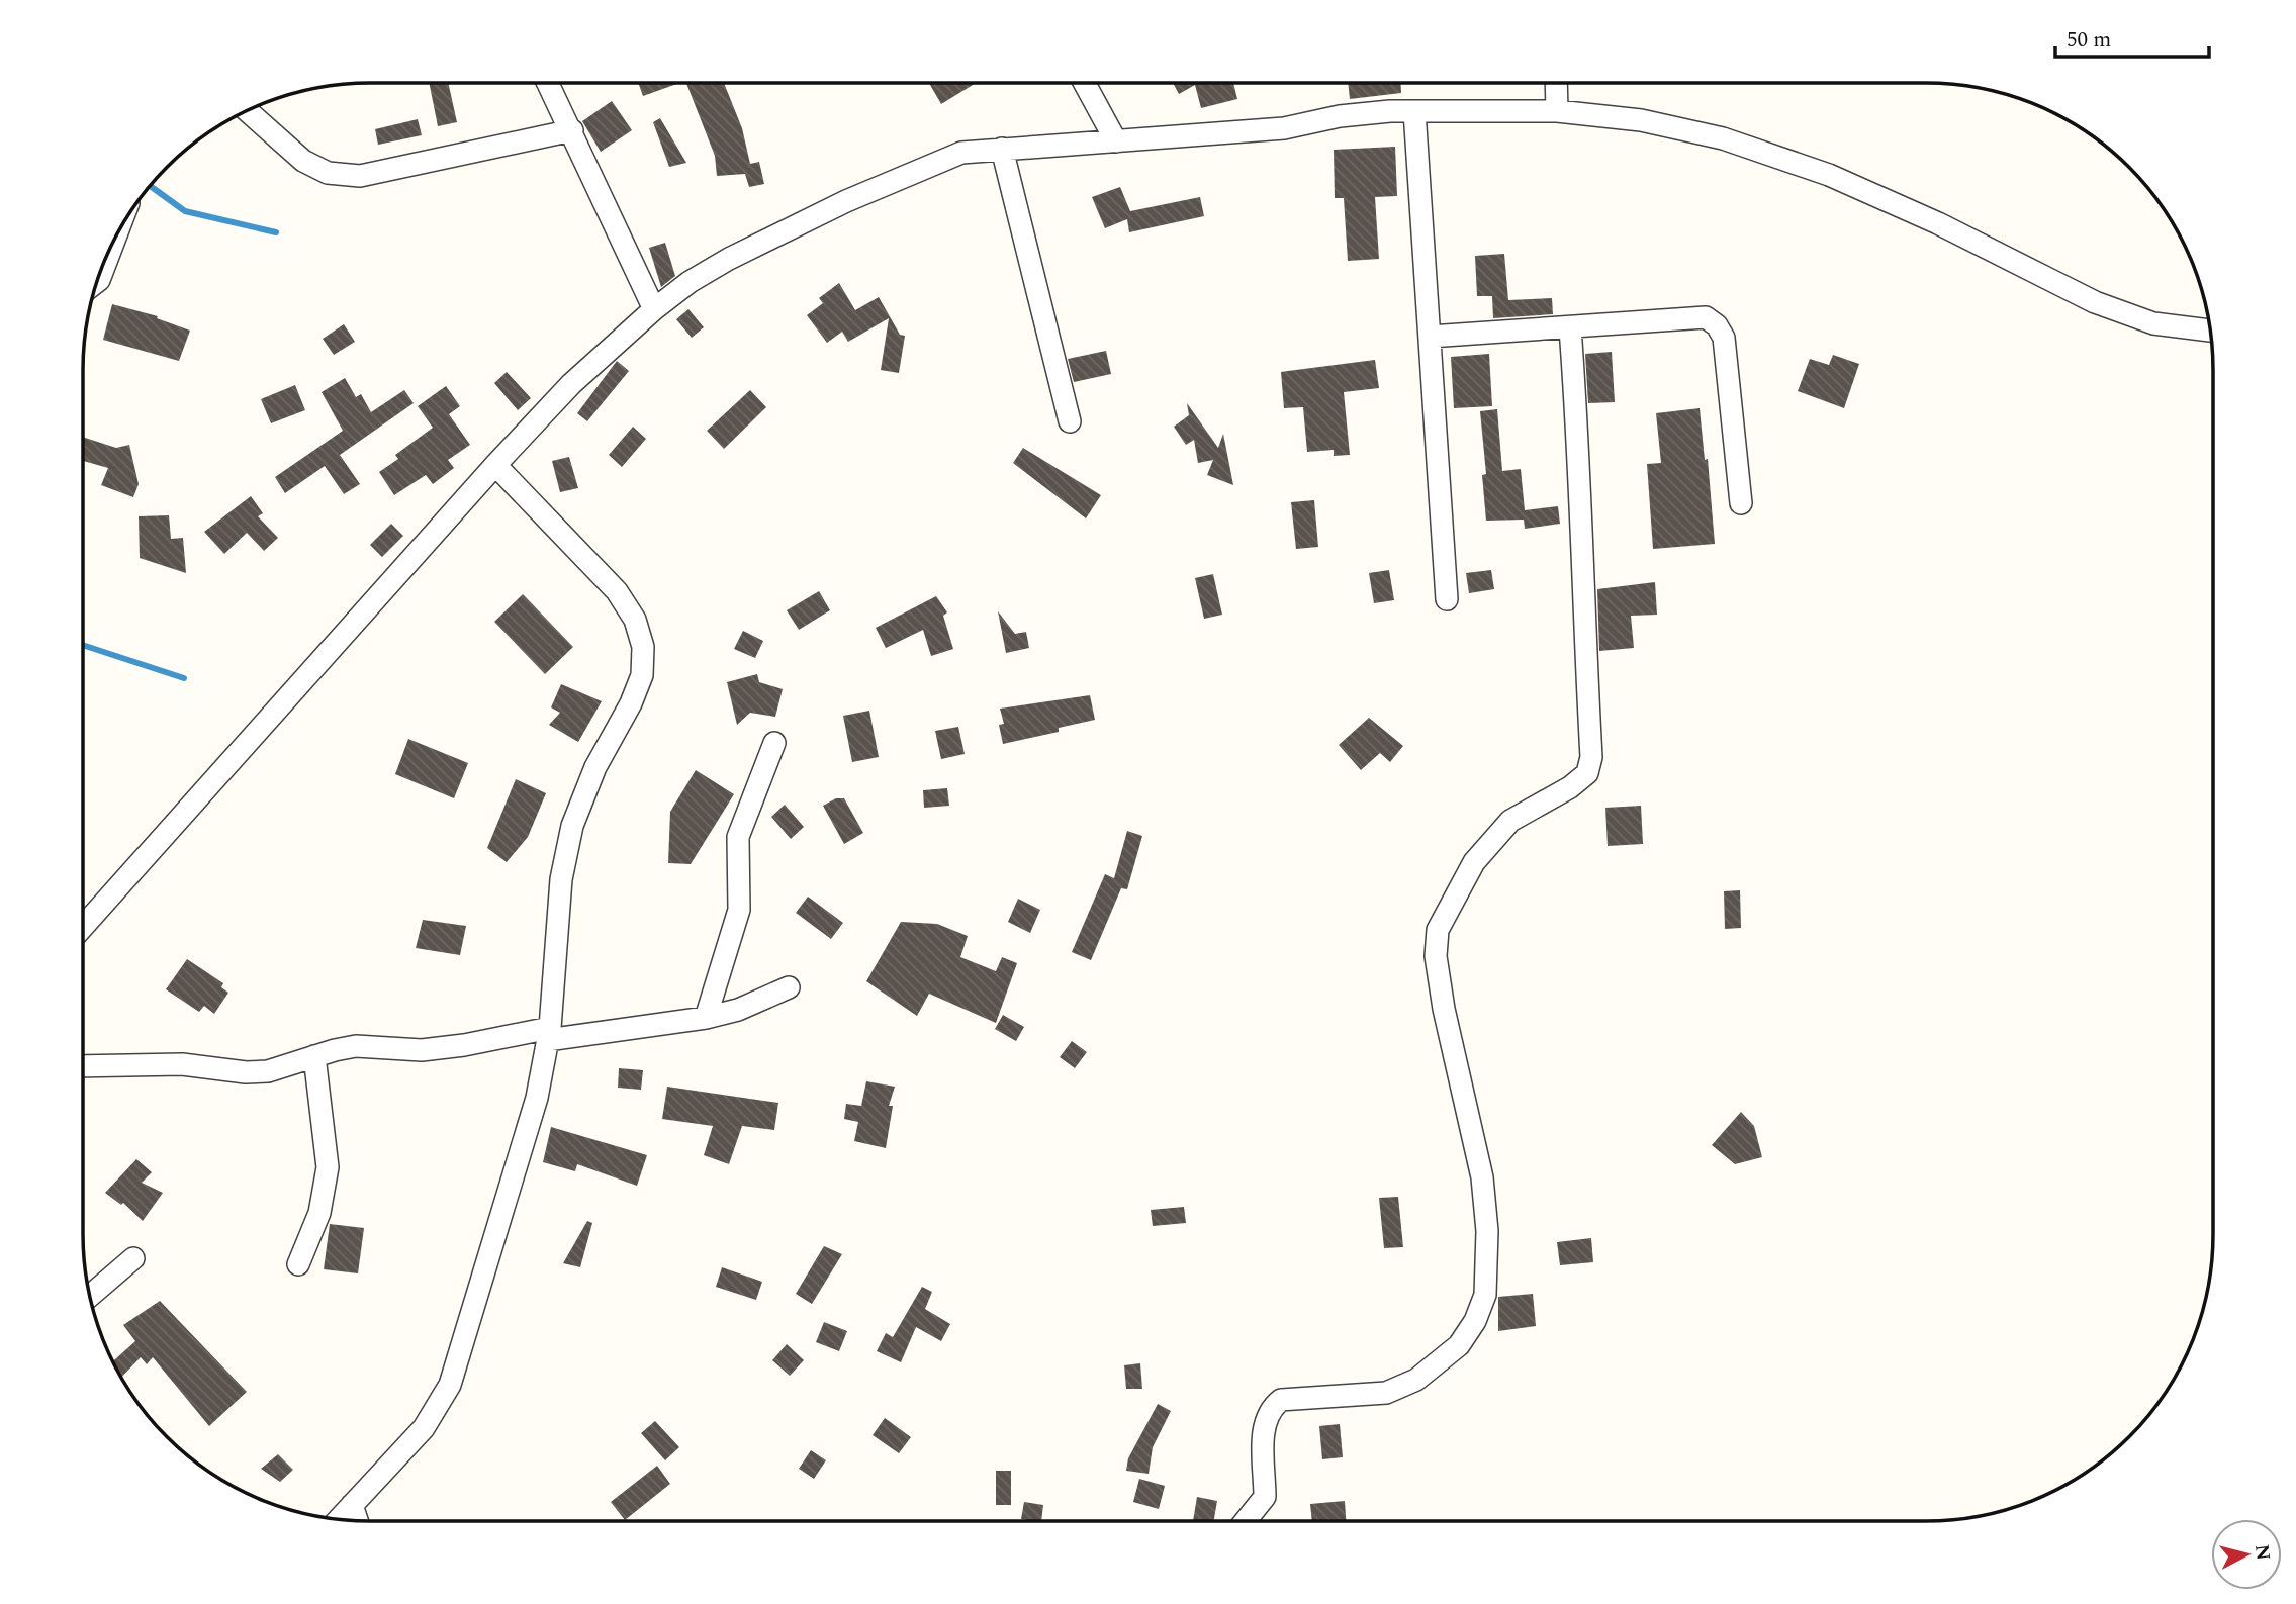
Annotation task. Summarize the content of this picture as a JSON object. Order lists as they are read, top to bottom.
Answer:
{
  "scale_bar": "50 m",
  "north": "right"
}
